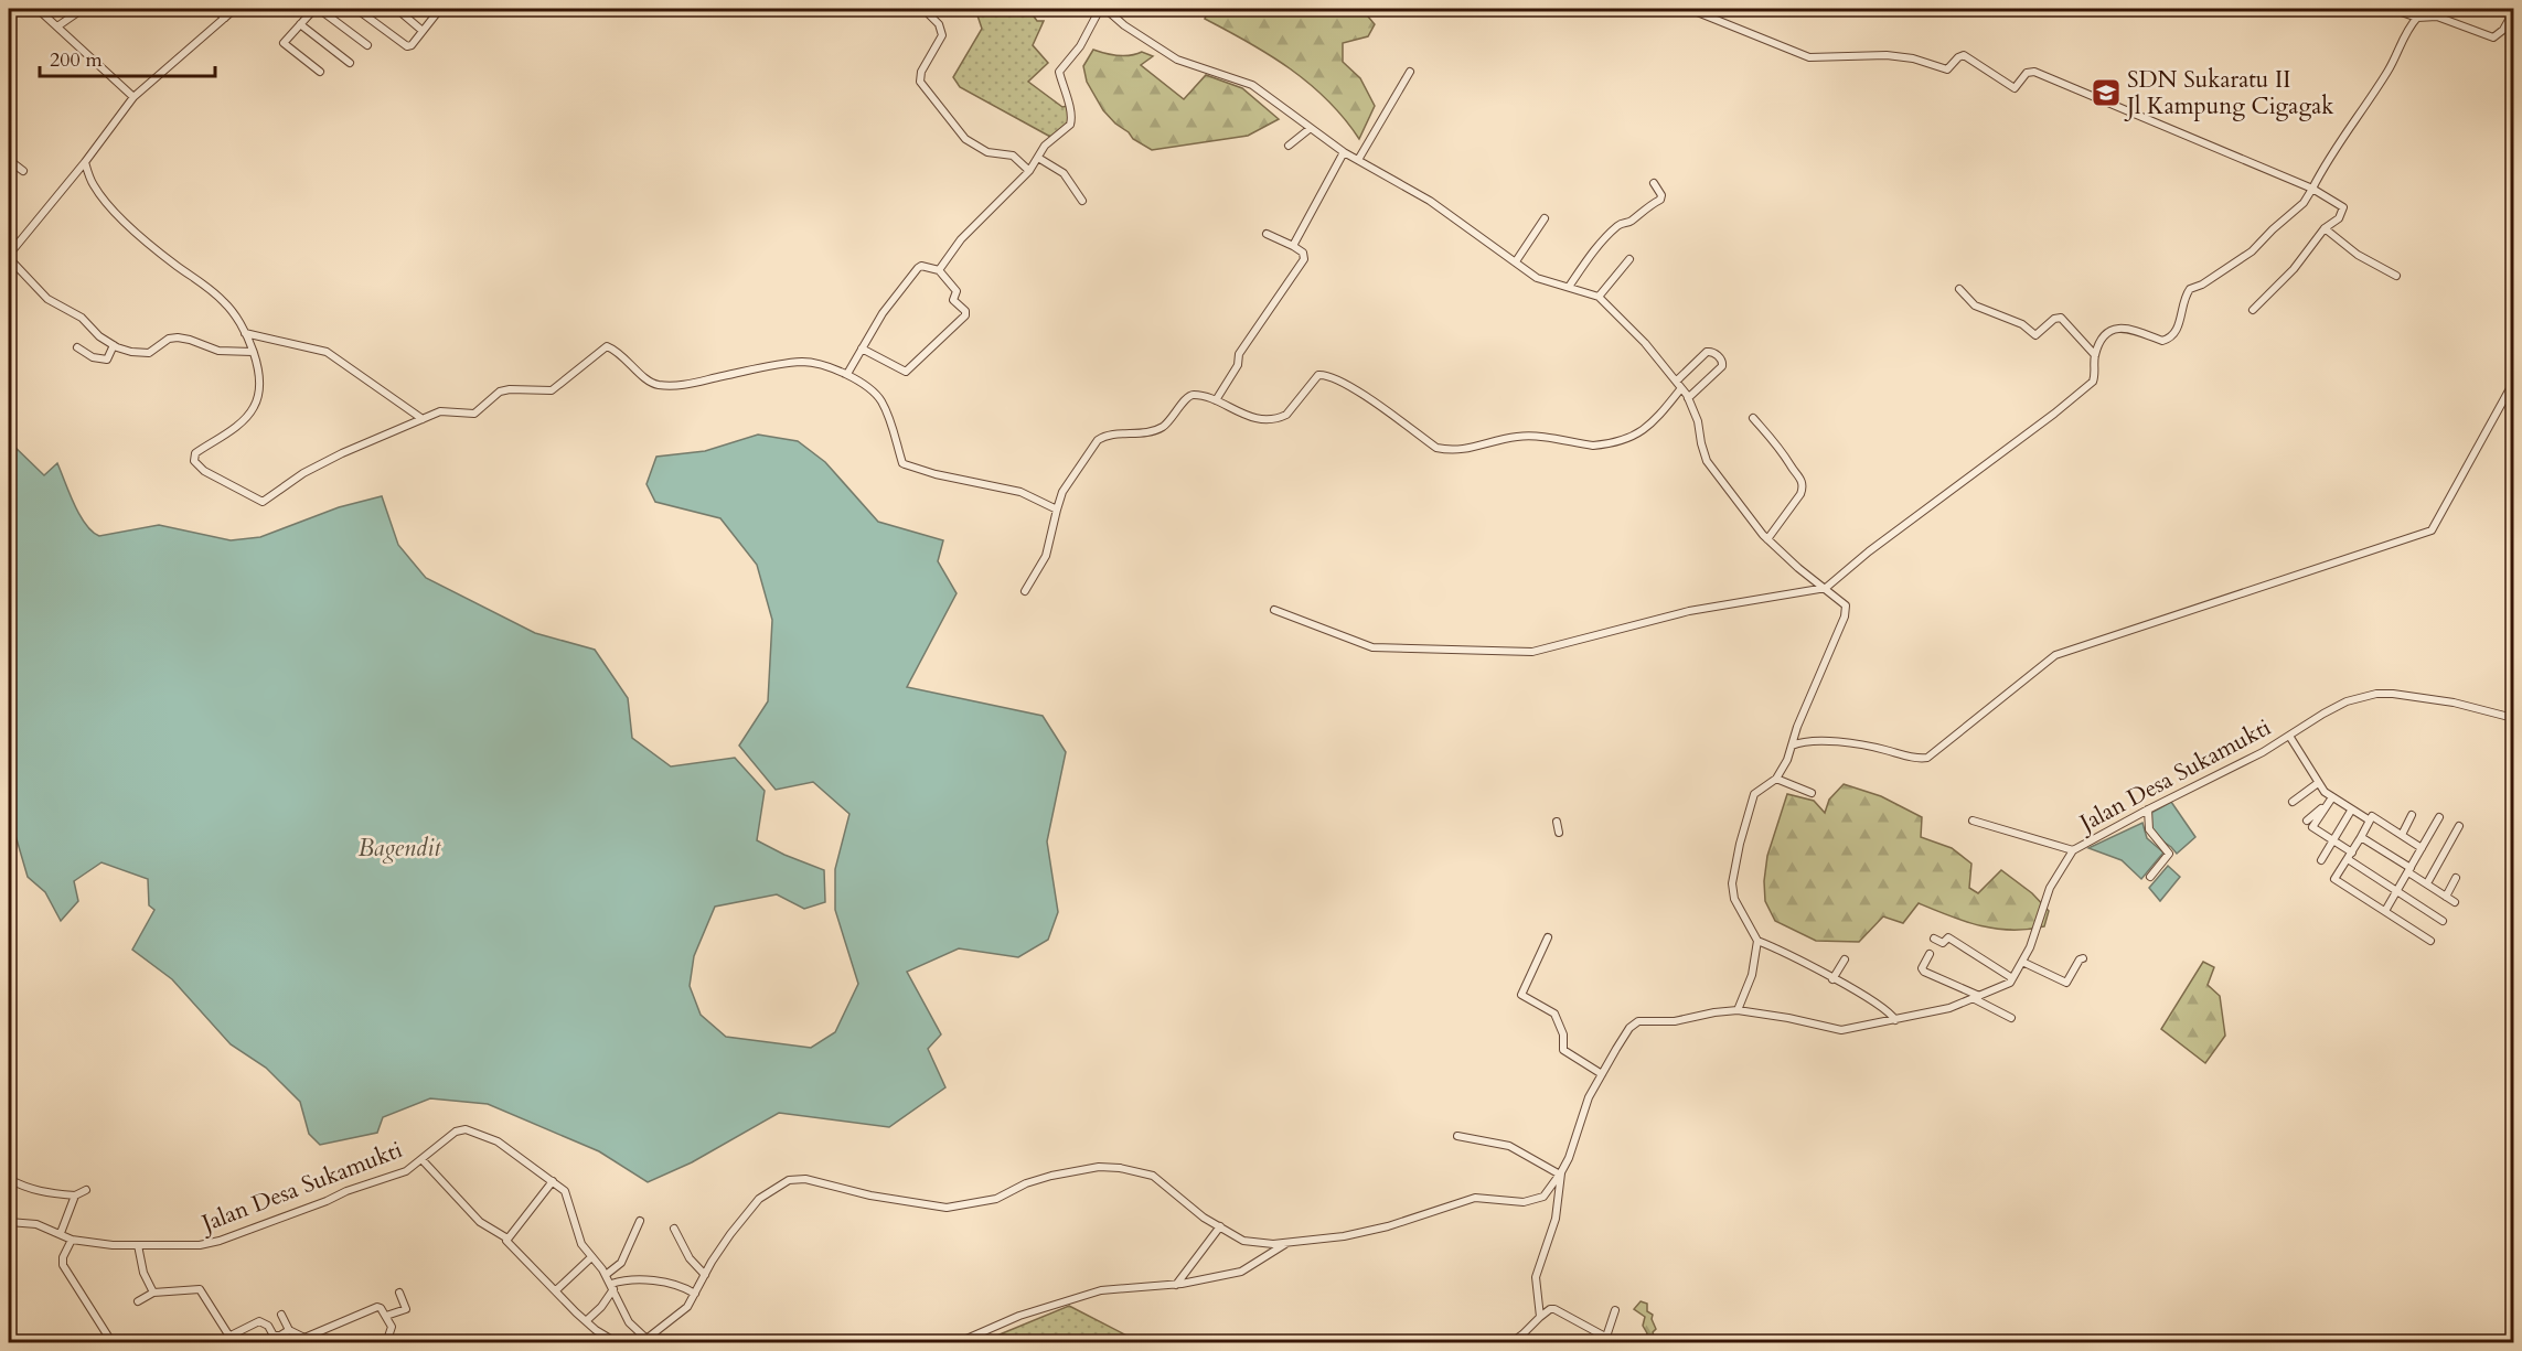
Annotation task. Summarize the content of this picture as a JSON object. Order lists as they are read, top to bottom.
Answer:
{
  "streets": {
    "street": ["Jalan Desa Sukamukti"]
  },
  "water": ["Bagendit"],
  "places": {
    "school or university": ["SDN Sukaratu II Jl Kampung Cigagak"]
  },
  "scale_bar": "200 m"
}
